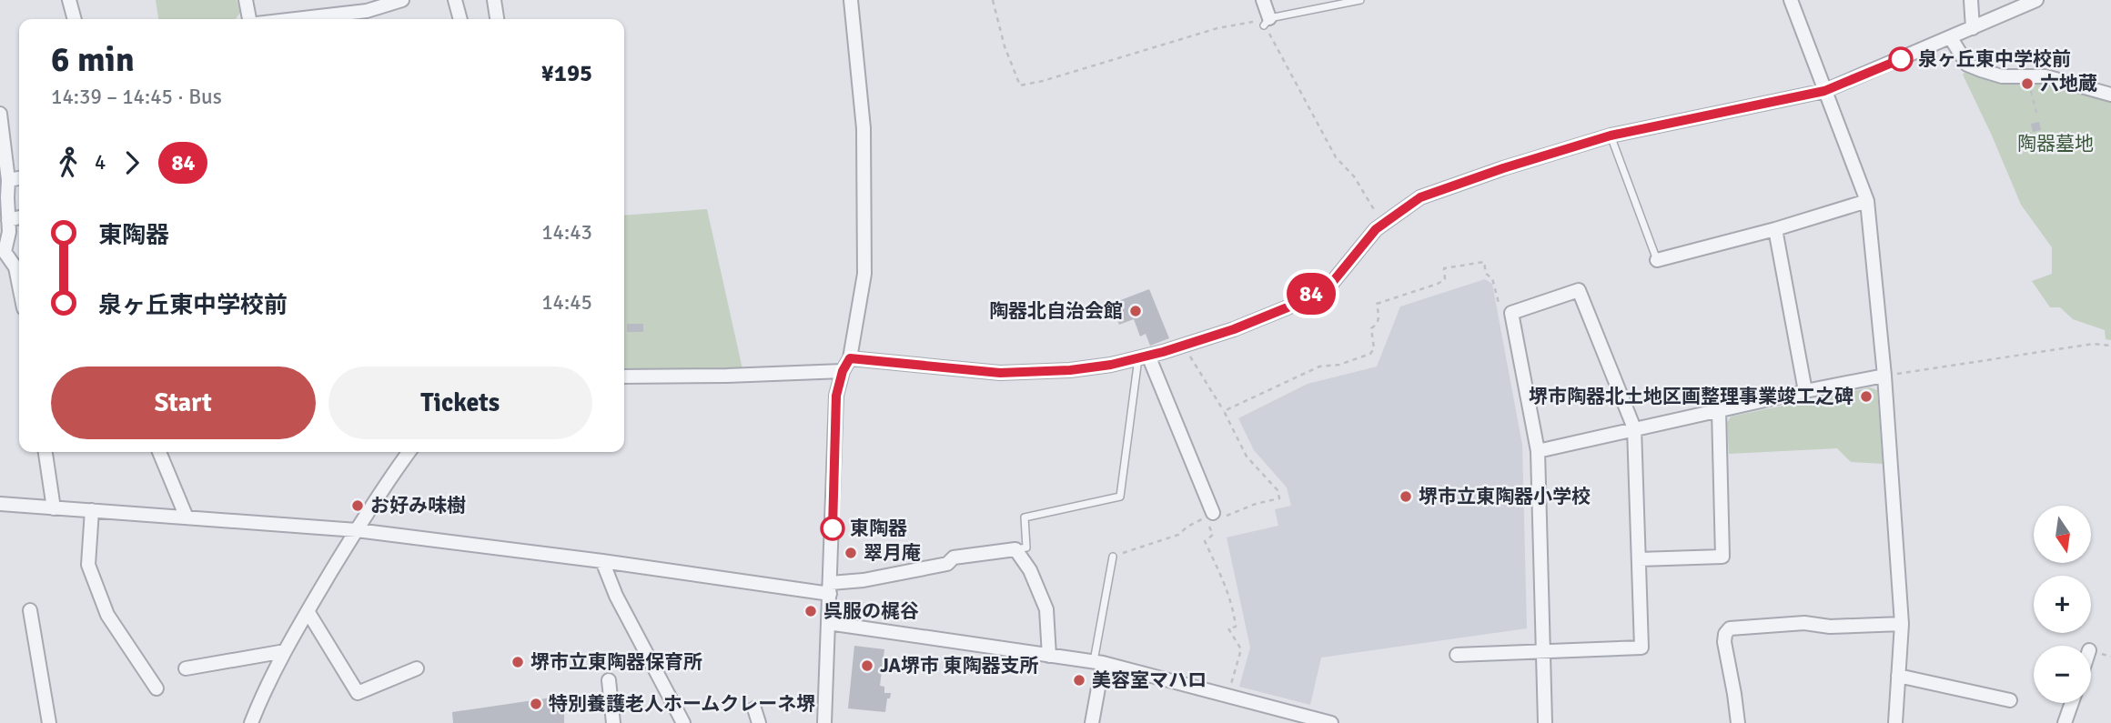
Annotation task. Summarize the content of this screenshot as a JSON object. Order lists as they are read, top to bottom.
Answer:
{
  "parks": ["陶器墓地"],
  "places": [
    "泉ヶ丘東中学校前",
    "六地蔵",
    "陶器北自治会館",
    "堺市陶器北土地区画整理事業竣工之碑",
    "堺市立東陶器小学校",
    "お好み味樹",
    "東陶器",
    "翠月庵",
    "呉服の梶谷",
    "堺市立東陶器保育所",
    "JA堺市 東陶器支所",
    "美容室マハロ",
    "特別養護老人ホームクレーネ堺"
  ],
  "lines": ["bus line 84"],
  "north": "bottom",
  "page": {
    "on_map": "84",
    "heading": ["6 min", "14:39 – 14:45 · Bus", "¥195"],
    "legs": ["4", "84"],
    "list": [
      {
        "name": "東陶器",
        "value": "14:43"
      },
      {
        "name": "泉ヶ丘東中学校前",
        "value": "14:45"
      }
    ],
    "buttons": ["Start", "Tickets"],
    "map_buttons": ["+", "−"]
  }
}
